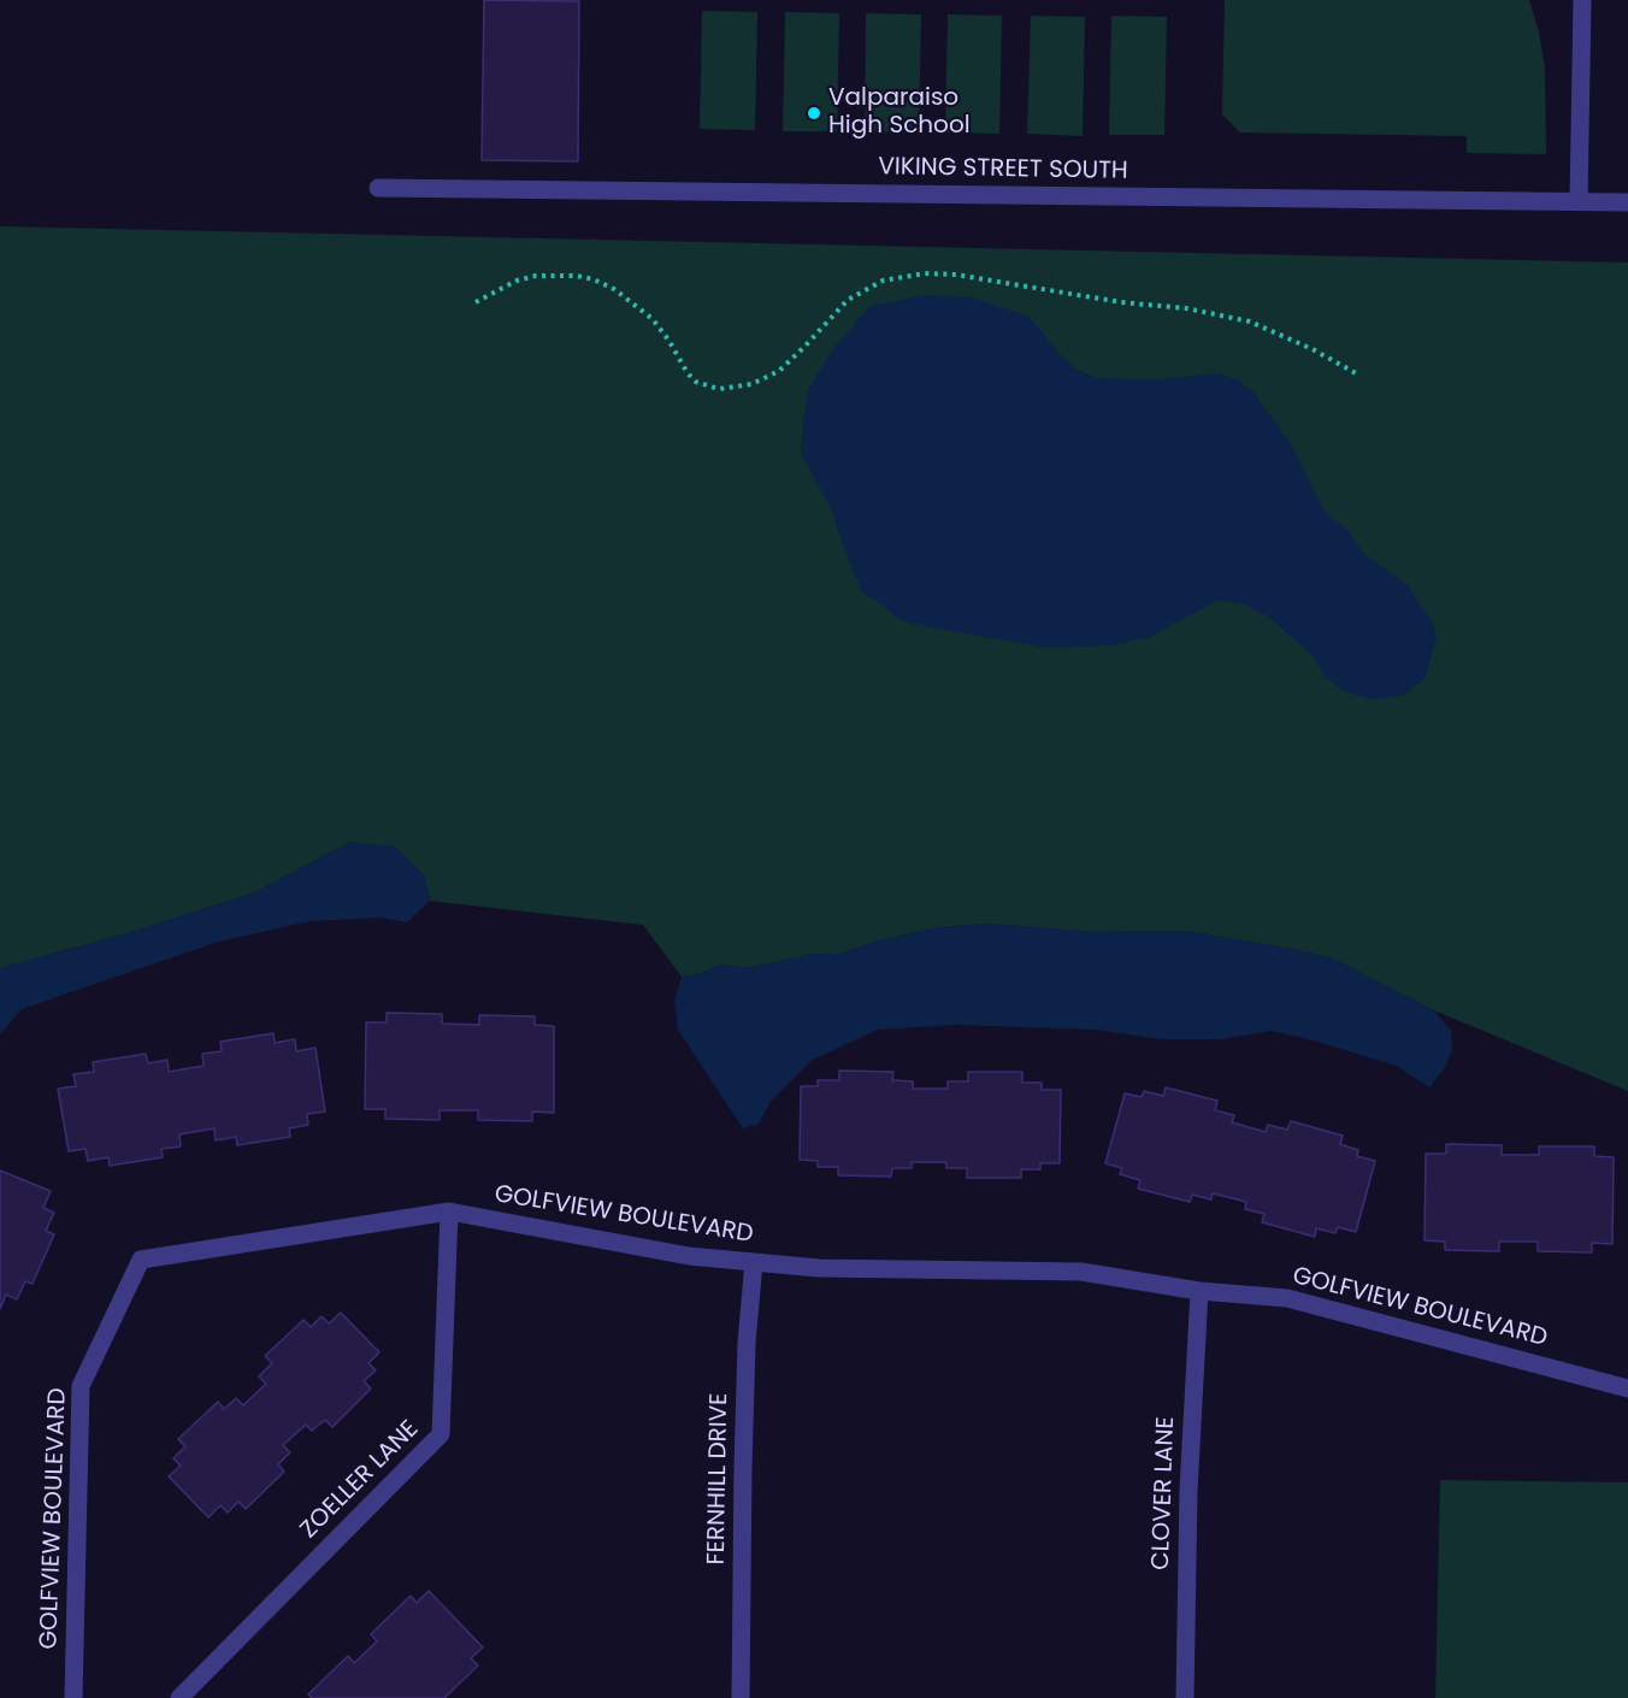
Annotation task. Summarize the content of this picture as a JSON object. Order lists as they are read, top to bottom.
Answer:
{
  "streets": {
    "street": [
      "VIKING STREET SOUTH",
      "GOLFVIEW BOULEVARD",
      "FERNHILL DRIVE",
      "ZOELLER LANE",
      "CLOVER LANE"
    ]
  },
  "crossings": [
    ["GOLFVIEW BOULEVARD", "FERNHILL DRIVE"],
    ["GOLFVIEW BOULEVARD", "ZOELLER LANE"],
    ["GOLFVIEW BOULEVARD", "CLOVER LANE"]
  ],
  "places": ["Valparaiso High School"]
}
